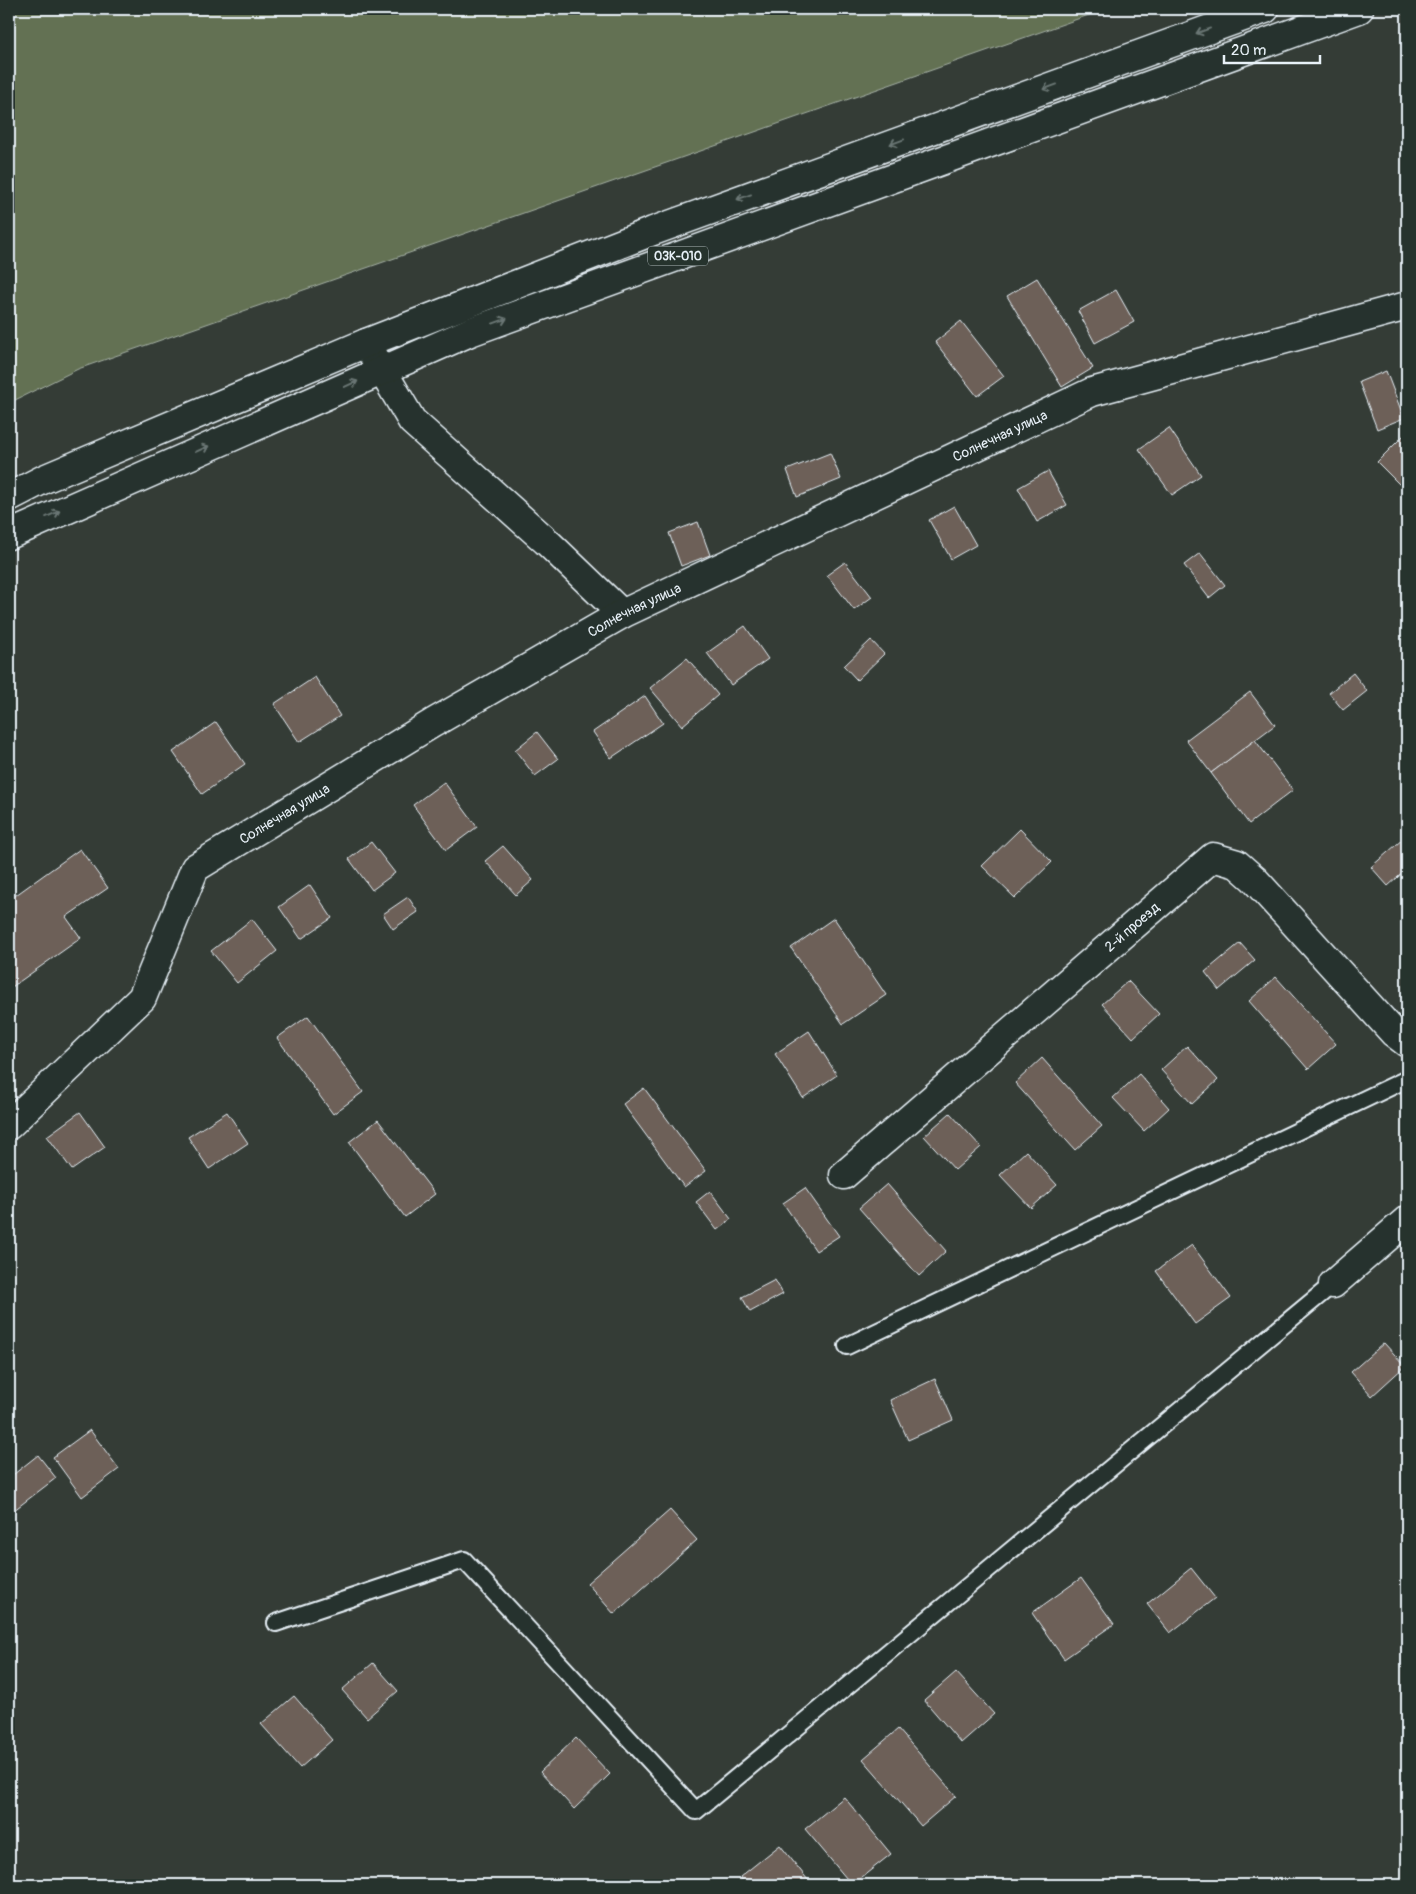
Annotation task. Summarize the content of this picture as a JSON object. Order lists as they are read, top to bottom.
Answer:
{
  "streets": {
    "street": ["03К-010", "Солнечная улица", "2-й проезд"]
  },
  "scale_bar": "20 m"
}
